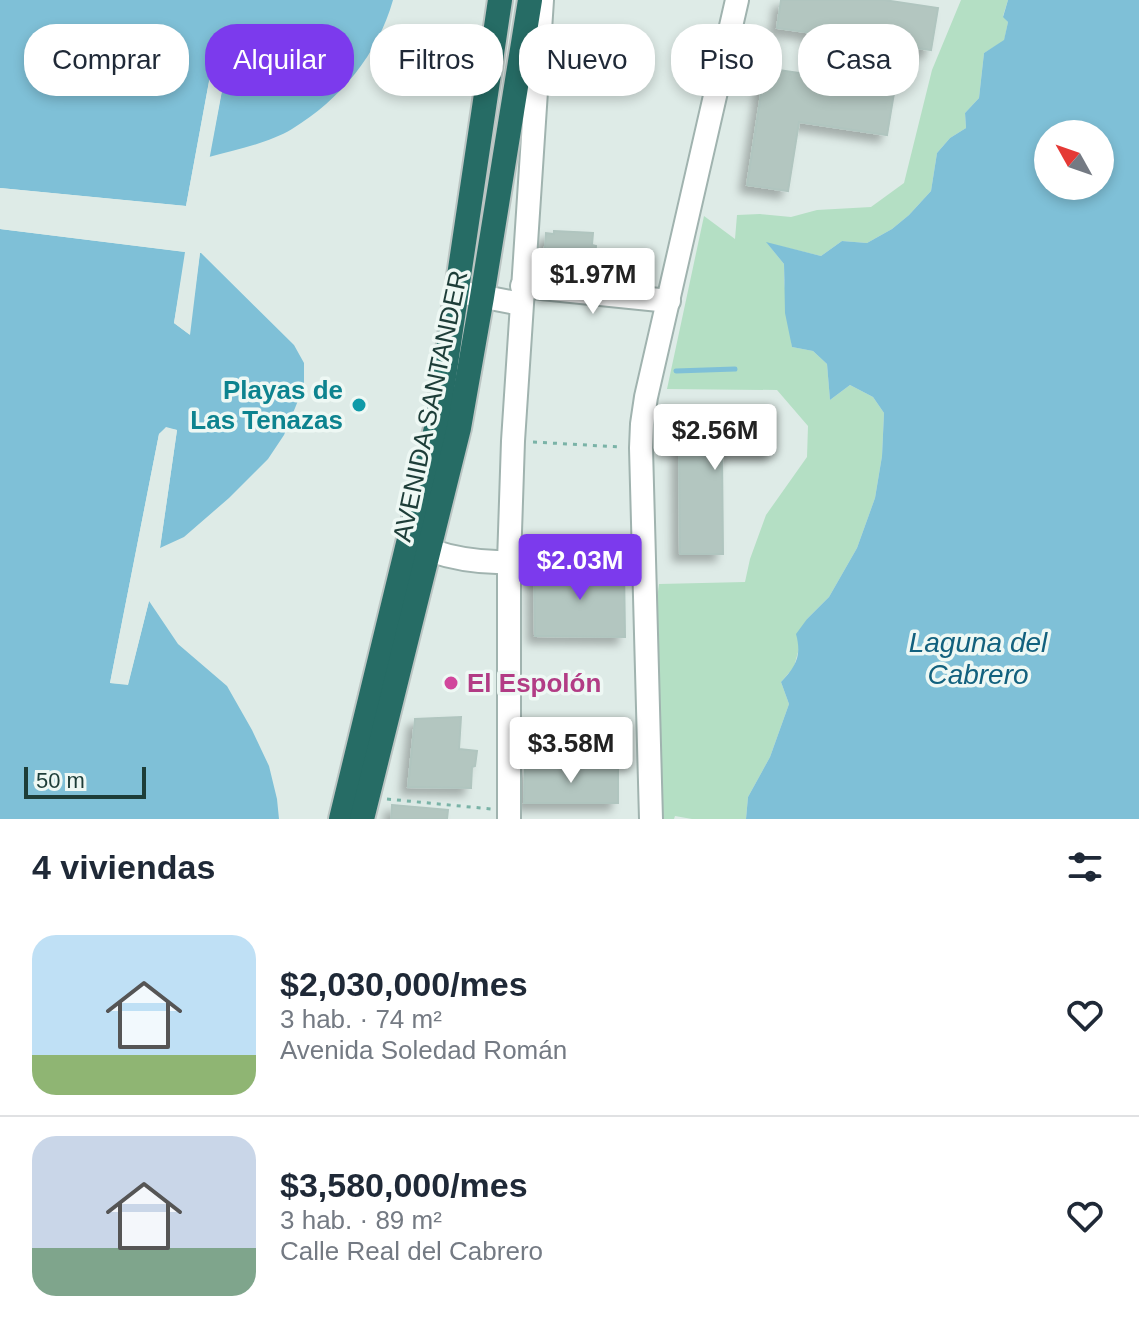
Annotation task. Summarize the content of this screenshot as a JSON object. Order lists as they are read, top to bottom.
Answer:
{
  "streets": {
    "highway": ["AVENIDA SANTANDER"]
  },
  "water": ["Laguna del Cabrero"],
  "places": ["Playas de Las Tenazas", "El Espolón"],
  "scale_bar": "50 m",
  "north": "top left",
  "page": {
    "chip": [
      "Comprar",
      "Alquilar",
      "Filtros",
      "Nuevo",
      "Piso",
      "Casa"
    ],
    "price": [
      "$1.97M",
      "$2.56M",
      "$2.03M",
      "$3.58M"
    ],
    "scale": "50 m",
    "heading": "4 viviendas",
    "list": [
      {
        "name": "$2,030,000/mes",
        "note": "3 hab. · 74 m² · Avenida Soledad Román"
      },
      {
        "name": "$3,580,000/mes",
        "note": "3 hab. · 89 m² · Calle Real del Cabrero"
      }
    ]
  }
}
